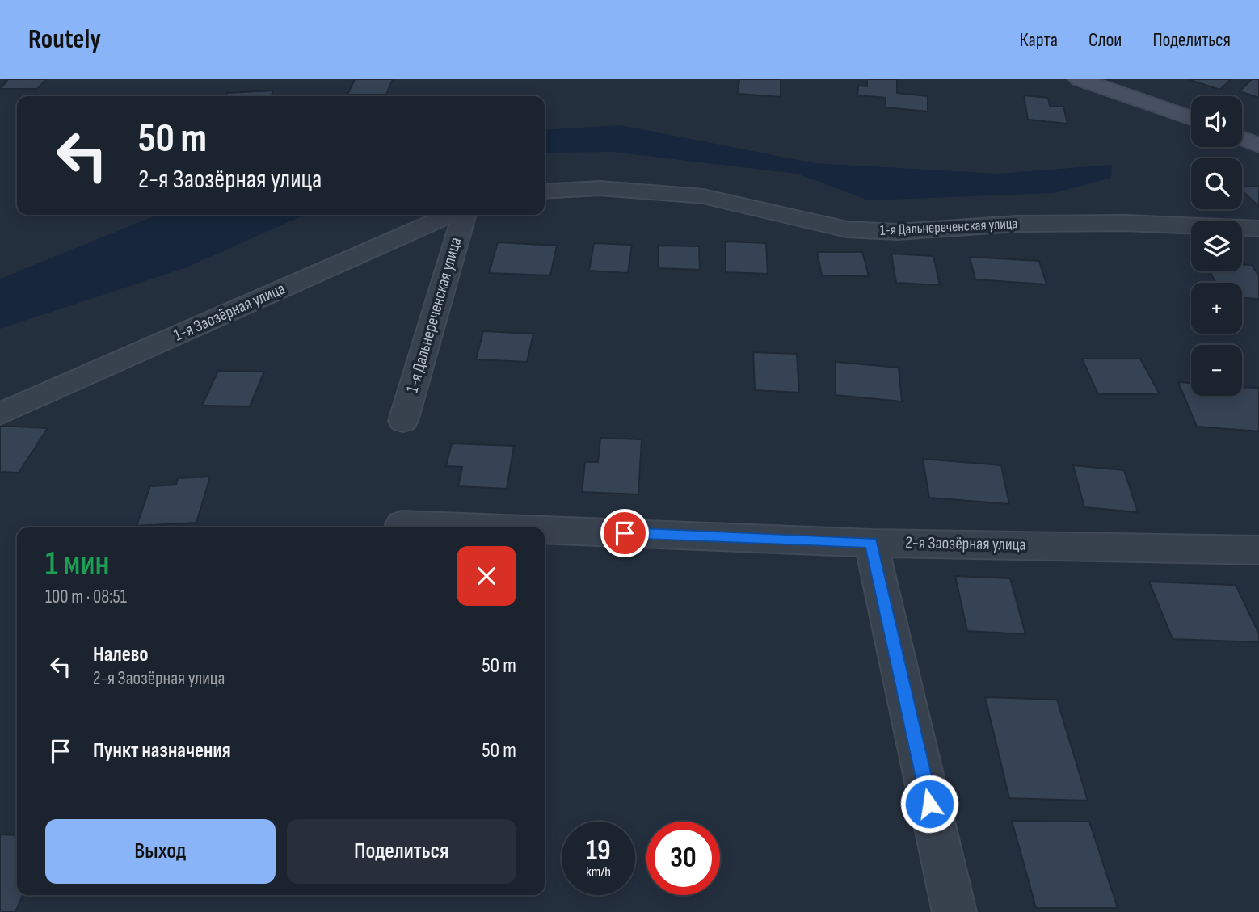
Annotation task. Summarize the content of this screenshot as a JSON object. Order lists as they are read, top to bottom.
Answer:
{
  "streets": {
    "street": ["1-я Дальнереченская улица", "1-я Заозёрная улица", "2-я Заозёрная улица"]
  },
  "page": {
    "header": "Routely",
    "nav": ["Карта", "Слои", "Поделиться"],
    "map_buttons": ["+", "−"],
    "turn": ["50 m", "2-я Заозёрная улица"],
    "heading": ["1 мин", "100 m · 08:51"],
    "list": [
      {
        "name": "Налево",
        "note": "2-я Заозёрная улица",
        "value": "50 m"
      },
      {
        "name": "Пункт назначения",
        "value": "50 m"
      }
    ],
    "buttons": ["Выход", "Поделиться"],
    "speed": "19 km/h",
    "limit": "30"
  }
}
